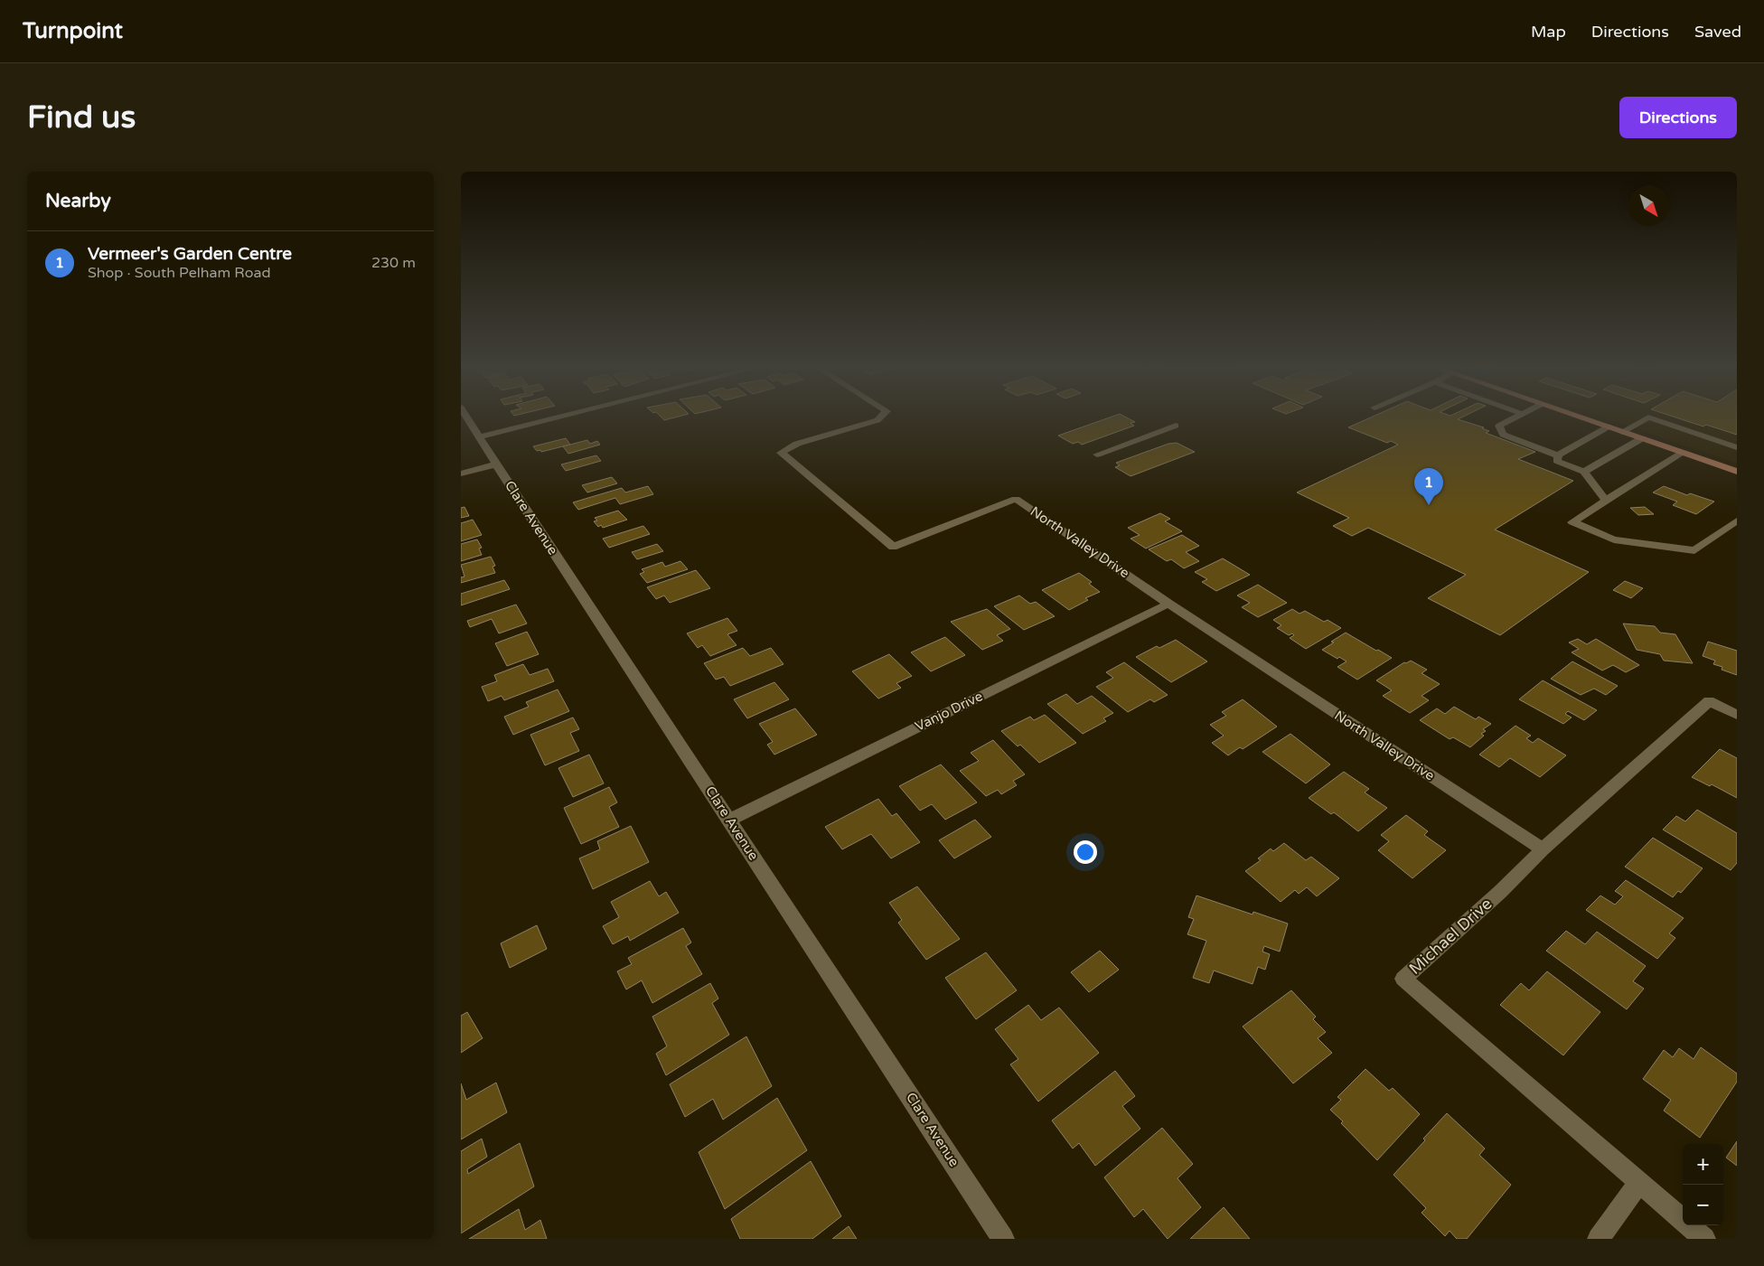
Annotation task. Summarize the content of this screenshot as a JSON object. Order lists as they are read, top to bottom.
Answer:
{
  "streets": {
    "street": [
      "Clare Avenue",
      "North Valley Drive",
      "Vanjo Drive",
      "Michael Drive"
    ]
  },
  "crossings": [
    ["Clare Avenue", "Vanjo Drive"],
    ["North Valley Drive", "Vanjo Drive"],
    ["North Valley Drive", "Michael Drive"]
  ],
  "north": "bottom right",
  "page": {
    "header": "Turnpoint",
    "nav": ["Map", "Directions", "Saved"],
    "buttons": "Directions",
    "title": "Find us",
    "heading": "Nearby",
    "list": [
      {
        "mark": "1",
        "name": "Vermeer's Garden Centre",
        "note": "Shop · South Pelham Road",
        "value": "230 m"
      }
    ],
    "pins": "1",
    "map_buttons": ["+", "−"]
  }
}
